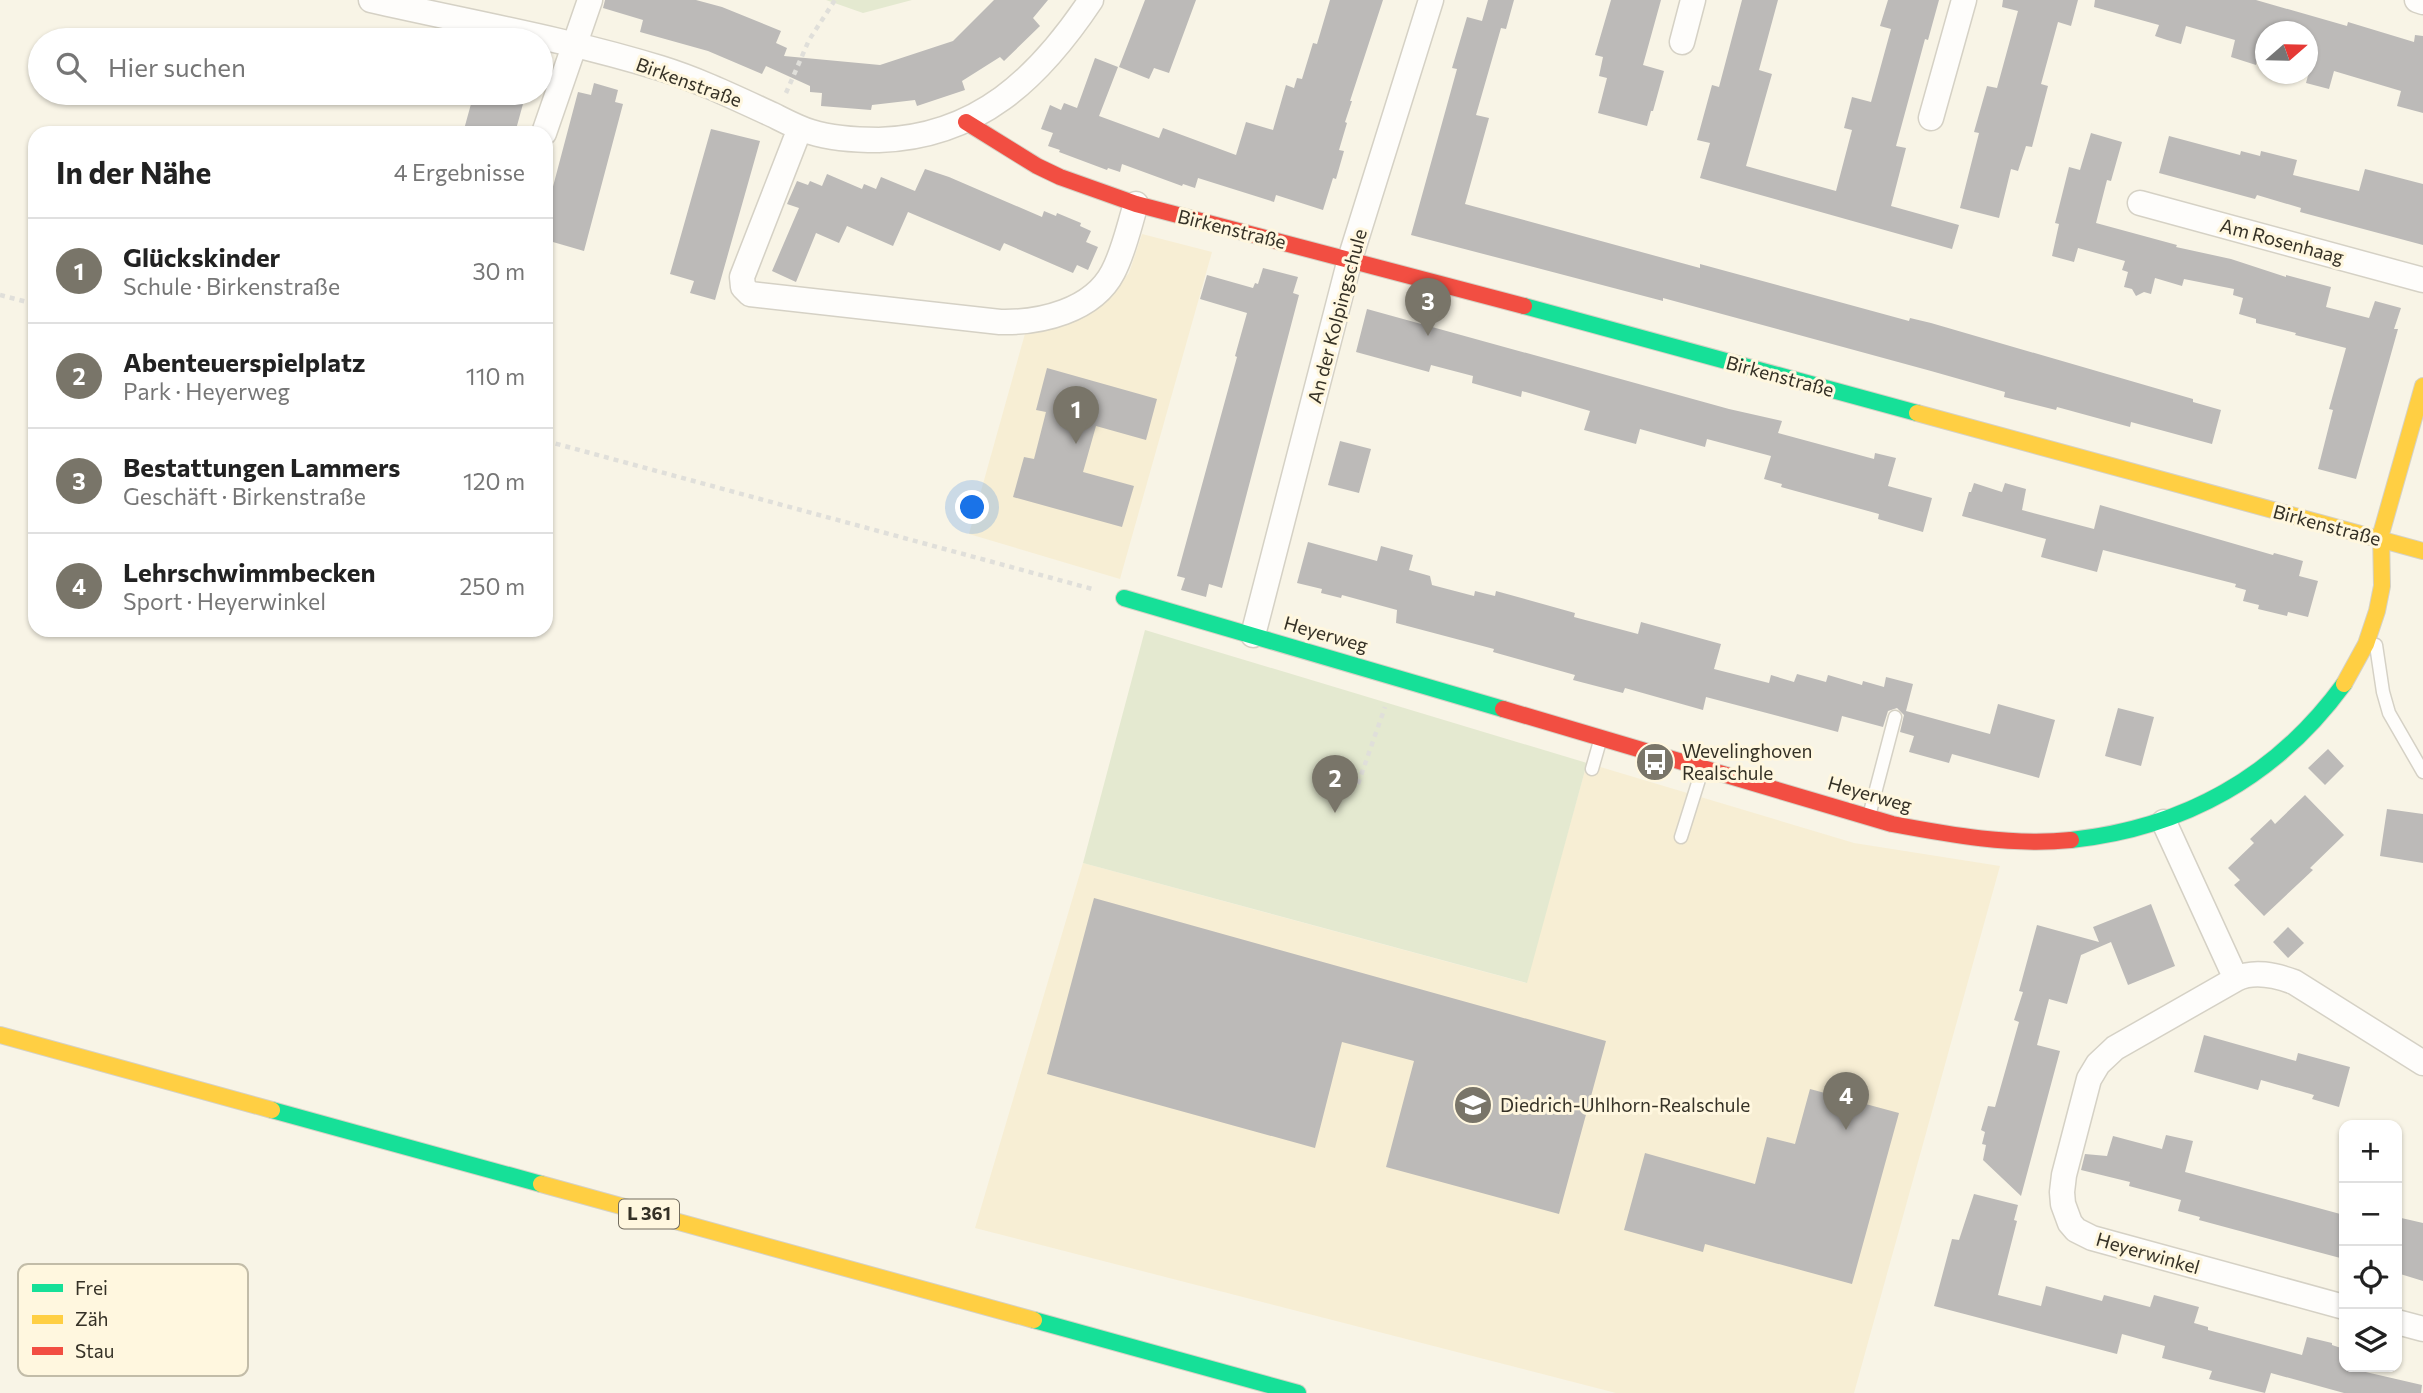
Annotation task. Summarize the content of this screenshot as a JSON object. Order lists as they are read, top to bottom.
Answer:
{
  "streets": {
    "street": [
      "Birkenstraße",
      "Am Rosenhaag",
      "An der Kolpingschule",
      "Heyerweg",
      "L 361",
      "Heyerwinkel"
    ]
  },
  "crossings": [
    ["Birkenstraße", "An der Kolpingschule"],
    ["Birkenstraße", "Heyerweg"],
    ["An der Kolpingschule", "Heyerweg"]
  ],
  "places": {
    "bus stop": ["Wevelinghoven Realschule"],
    "school or university": ["Diedrich-Uhlhorn-Realschule"]
  },
  "legend": ["Frei", "Zäh", "Stau"],
  "north": "right",
  "page": {
    "search": "Hier suchen",
    "heading": ["In der Nähe", "4 Ergebnisse"],
    "list": [
      {
        "mark": "1",
        "name": "Glückskinder",
        "note": "Schule · Birkenstraße",
        "value": "30 m"
      },
      {
        "mark": "2",
        "name": "Abenteuerspielplatz",
        "note": "Park · Heyerweg",
        "value": "110 m"
      },
      {
        "mark": "3",
        "name": "Bestattungen Lammers",
        "note": "Geschäft · Birkenstraße",
        "value": "120 m"
      },
      {
        "mark": "4",
        "name": "Lehrschwimmbecken",
        "note": "Sport · Heyerwinkel",
        "value": "250 m"
      }
    ],
    "pins": [
      "3",
      "1",
      "2",
      "4"
    ],
    "map_buttons": ["+", "−"]
  }
}
